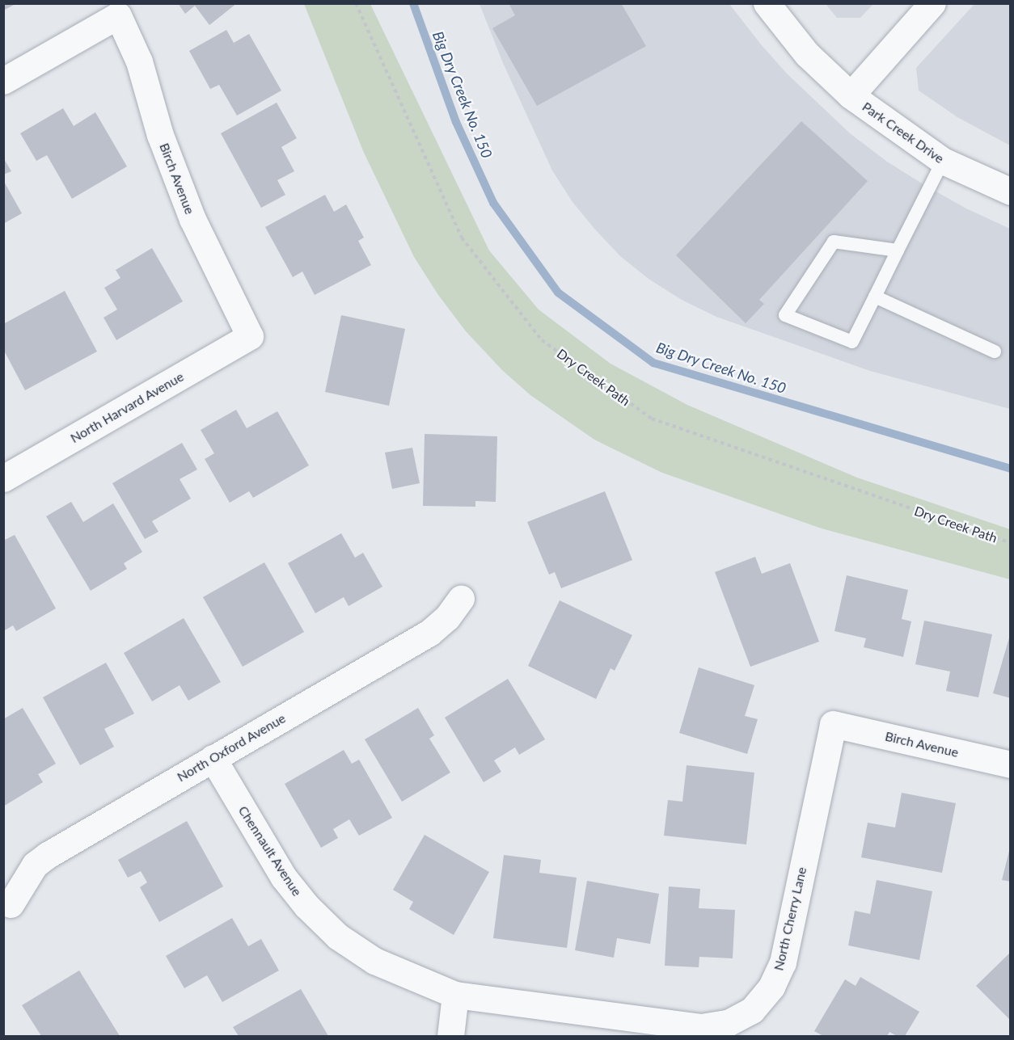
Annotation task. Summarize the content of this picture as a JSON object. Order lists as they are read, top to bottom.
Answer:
{
  "streets": {
    "street": [
      "Park Creek Drive",
      "Birch Avenue",
      "North Harvard Avenue",
      "North Oxford Avenue",
      "Chennault Avenue",
      "North Cherry Lane"
    ],
    "path": ["Dry Creek Path"]
  },
  "crossings": [
    ["Birch Avenue", "North Harvard Avenue"],
    ["Birch Avenue", "North Cherry Lane"],
    ["North Oxford Avenue", "Chennault Avenue"],
    ["Chennault Avenue", "North Cherry Lane"]
  ],
  "water": ["Big Dry Creek No. 150"]
}
